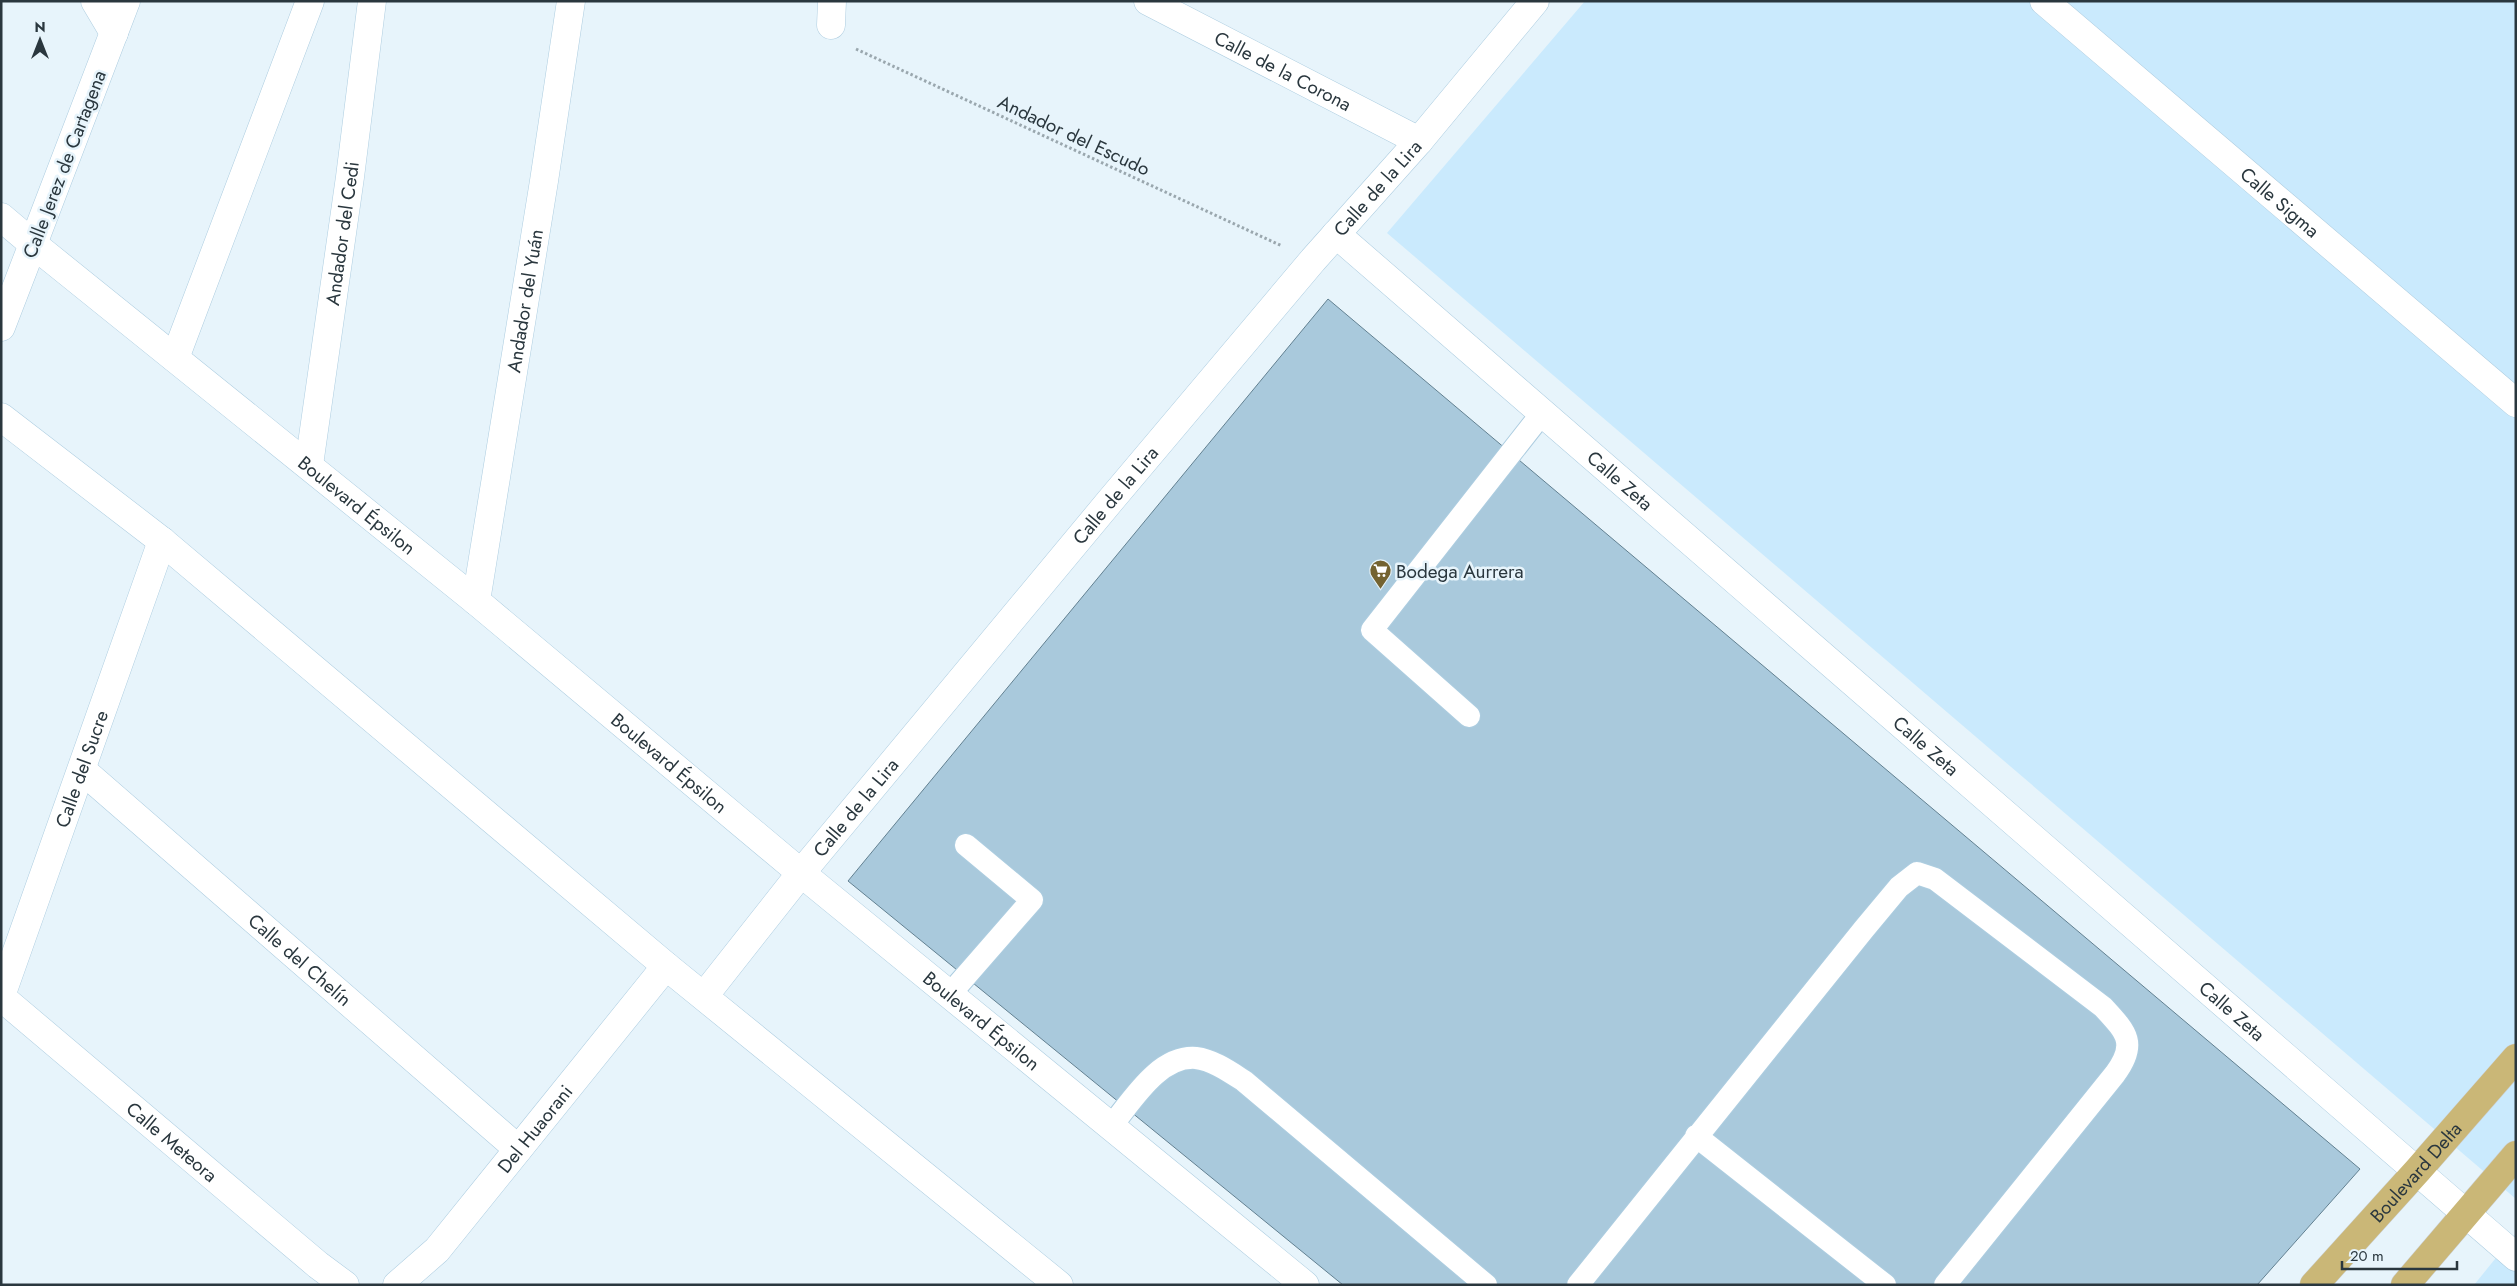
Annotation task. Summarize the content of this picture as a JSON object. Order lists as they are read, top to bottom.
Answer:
{
  "streets": {
    "main road": ["Boulevard Delta"],
    "street": [
      "Calle de la Corona",
      "Calle Jerez de Cartagena",
      "Calle de la Lira",
      "Calle Sigma",
      "Andador del Cedi",
      "Andador del Yuán",
      "Calle Zeta",
      "Boulevard Épsilon",
      "Calle del Sucre",
      "Calle del Chelín",
      "Del Huaorani",
      "Calle Meteora"
    ],
    "path": ["Andador del Escudo"]
  },
  "crossings": [
    ["Calle de la Corona", "Calle de la Lira"],
    ["Andador del Escudo", "Calle de la Lira"],
    ["Calle Jerez de Cartagena", "Boulevard Épsilon"],
    ["Calle de la Lira", "Calle Zeta"],
    ["Calle de la Lira", "Boulevard Épsilon"],
    ["Andador del Cedi", "Boulevard Épsilon"],
    ["Andador del Yuán", "Boulevard Épsilon"],
    ["Calle Zeta", "Boulevard Delta"],
    ["Calle del Sucre", "Calle del Chelín"],
    ["Calle del Sucre", "Calle Meteora"],
    ["Calle del Chelín", "Del Huaorani"]
  ],
  "places": {
    "supermarket": ["Bodega Aurrera"]
  },
  "scale_bar": "20 m",
  "north": "top"
}
